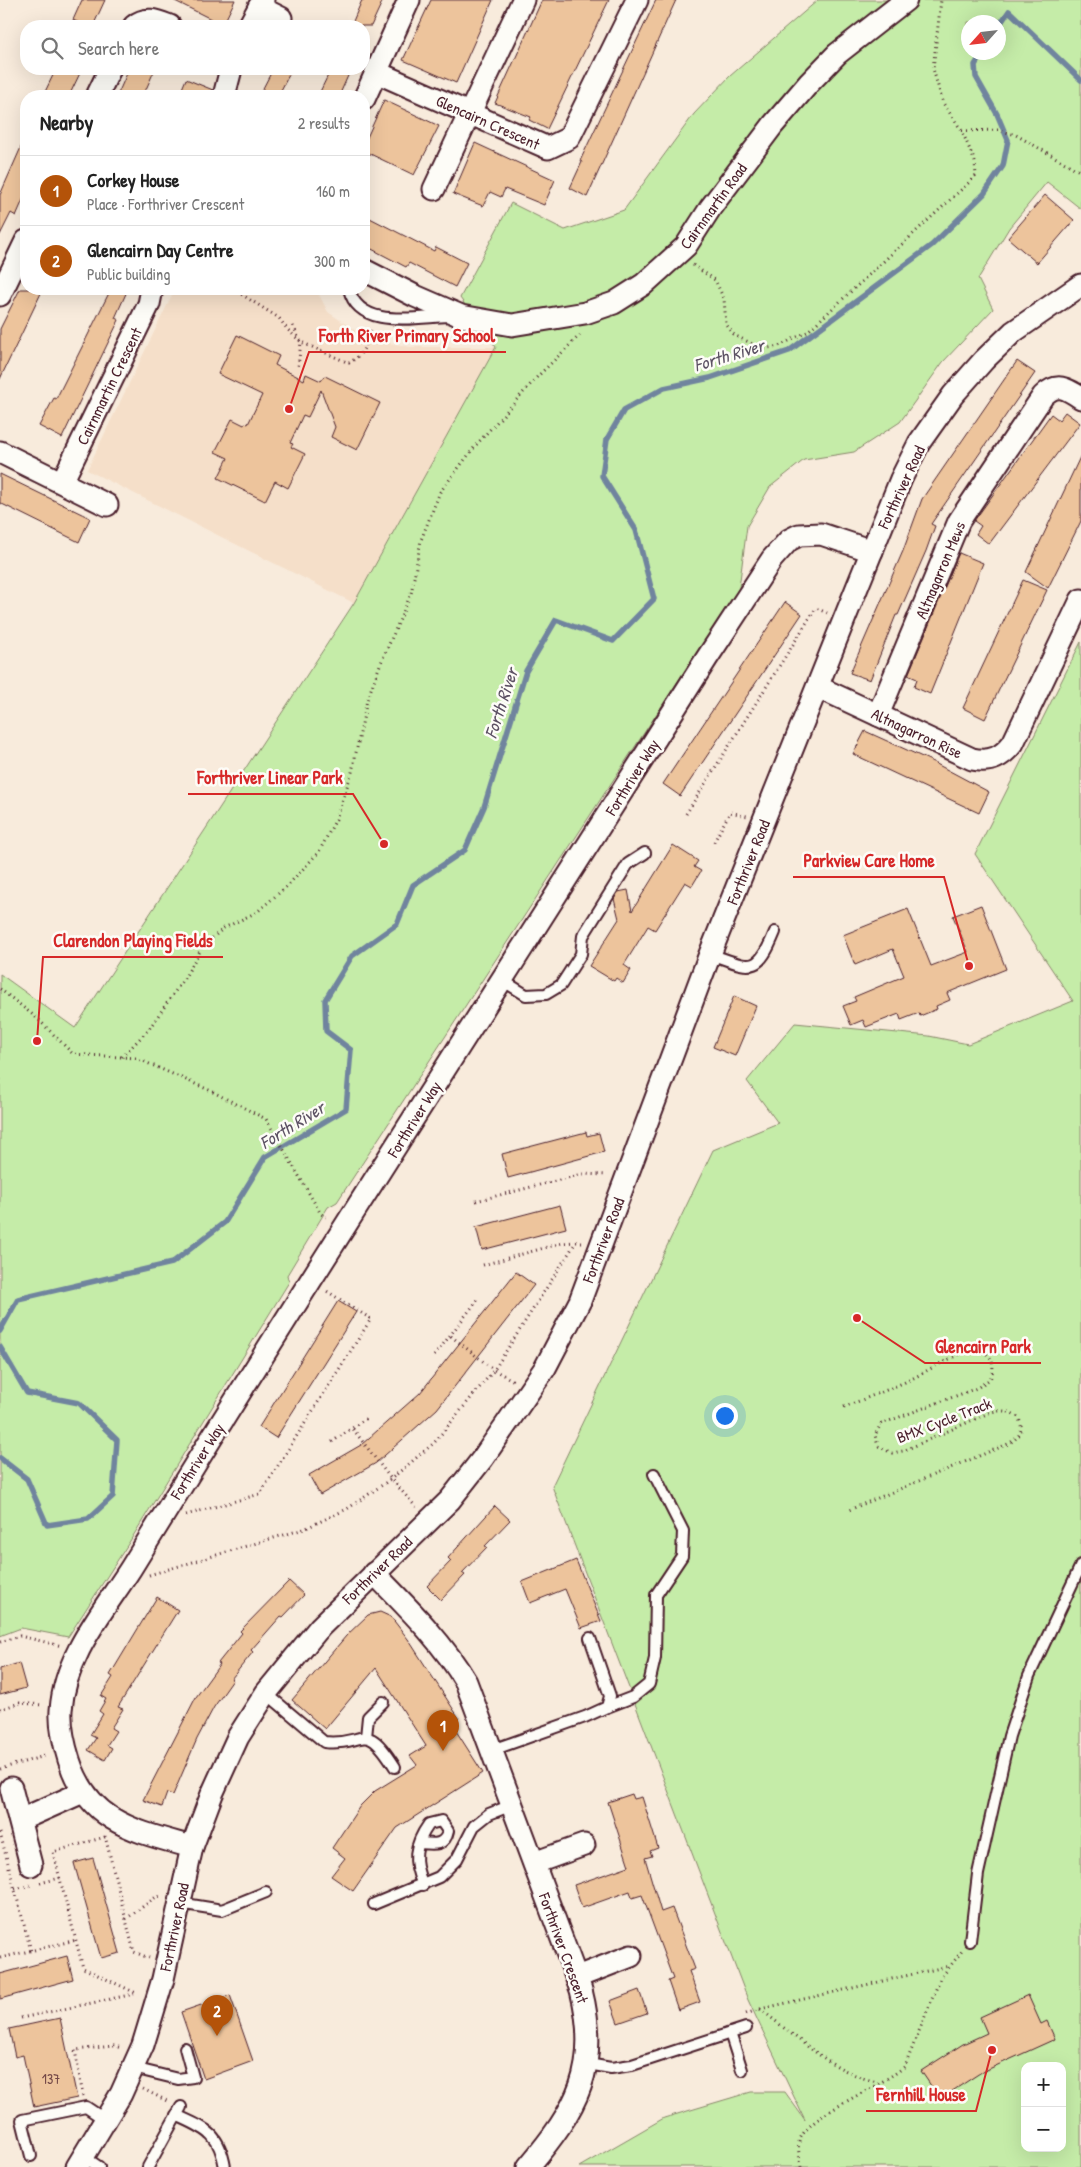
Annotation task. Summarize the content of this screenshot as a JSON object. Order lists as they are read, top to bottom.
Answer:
{
  "streets": {
    "street": [
      "Glencairn Crescent",
      "Cairnmartin Road",
      "Cairnmartin Crescent",
      "Forthriver Road",
      "Altnagarron Mews",
      "Altnagarron Rise",
      "Forthriver Way",
      "Forthriver Crescent"
    ],
    "path": ["BMX Cycle Track"]
  },
  "crossings": [
    ["Forthriver Road", "Altnagarron Rise"],
    ["Forthriver Road", "Forthriver Way"],
    ["Forthriver Road", "Forthriver Crescent"],
    ["Altnagarron Mews", "Altnagarron Rise"]
  ],
  "water": ["Forth River"],
  "places": [
    "Forth River Primary School",
    "Forthriver Linear Park",
    "Parkview Care Home",
    "Clarendon Playing Fields",
    "Glencairn Park",
    "Fernhill House"
  ],
  "house_numbers": ["137"],
  "north": "bottom left",
  "page": {
    "search": "Search here",
    "heading": ["Nearby", "2 results"],
    "list": [
      {
        "mark": "1",
        "name": "Corkey House",
        "note": "Place · Forthriver Crescent",
        "value": "160 m"
      },
      {
        "mark": "2",
        "name": "Glencairn Day Centre",
        "note": "Public building",
        "value": "300 m"
      }
    ],
    "pins": ["1", "2"],
    "map_buttons": ["+", "−"]
  }
}
